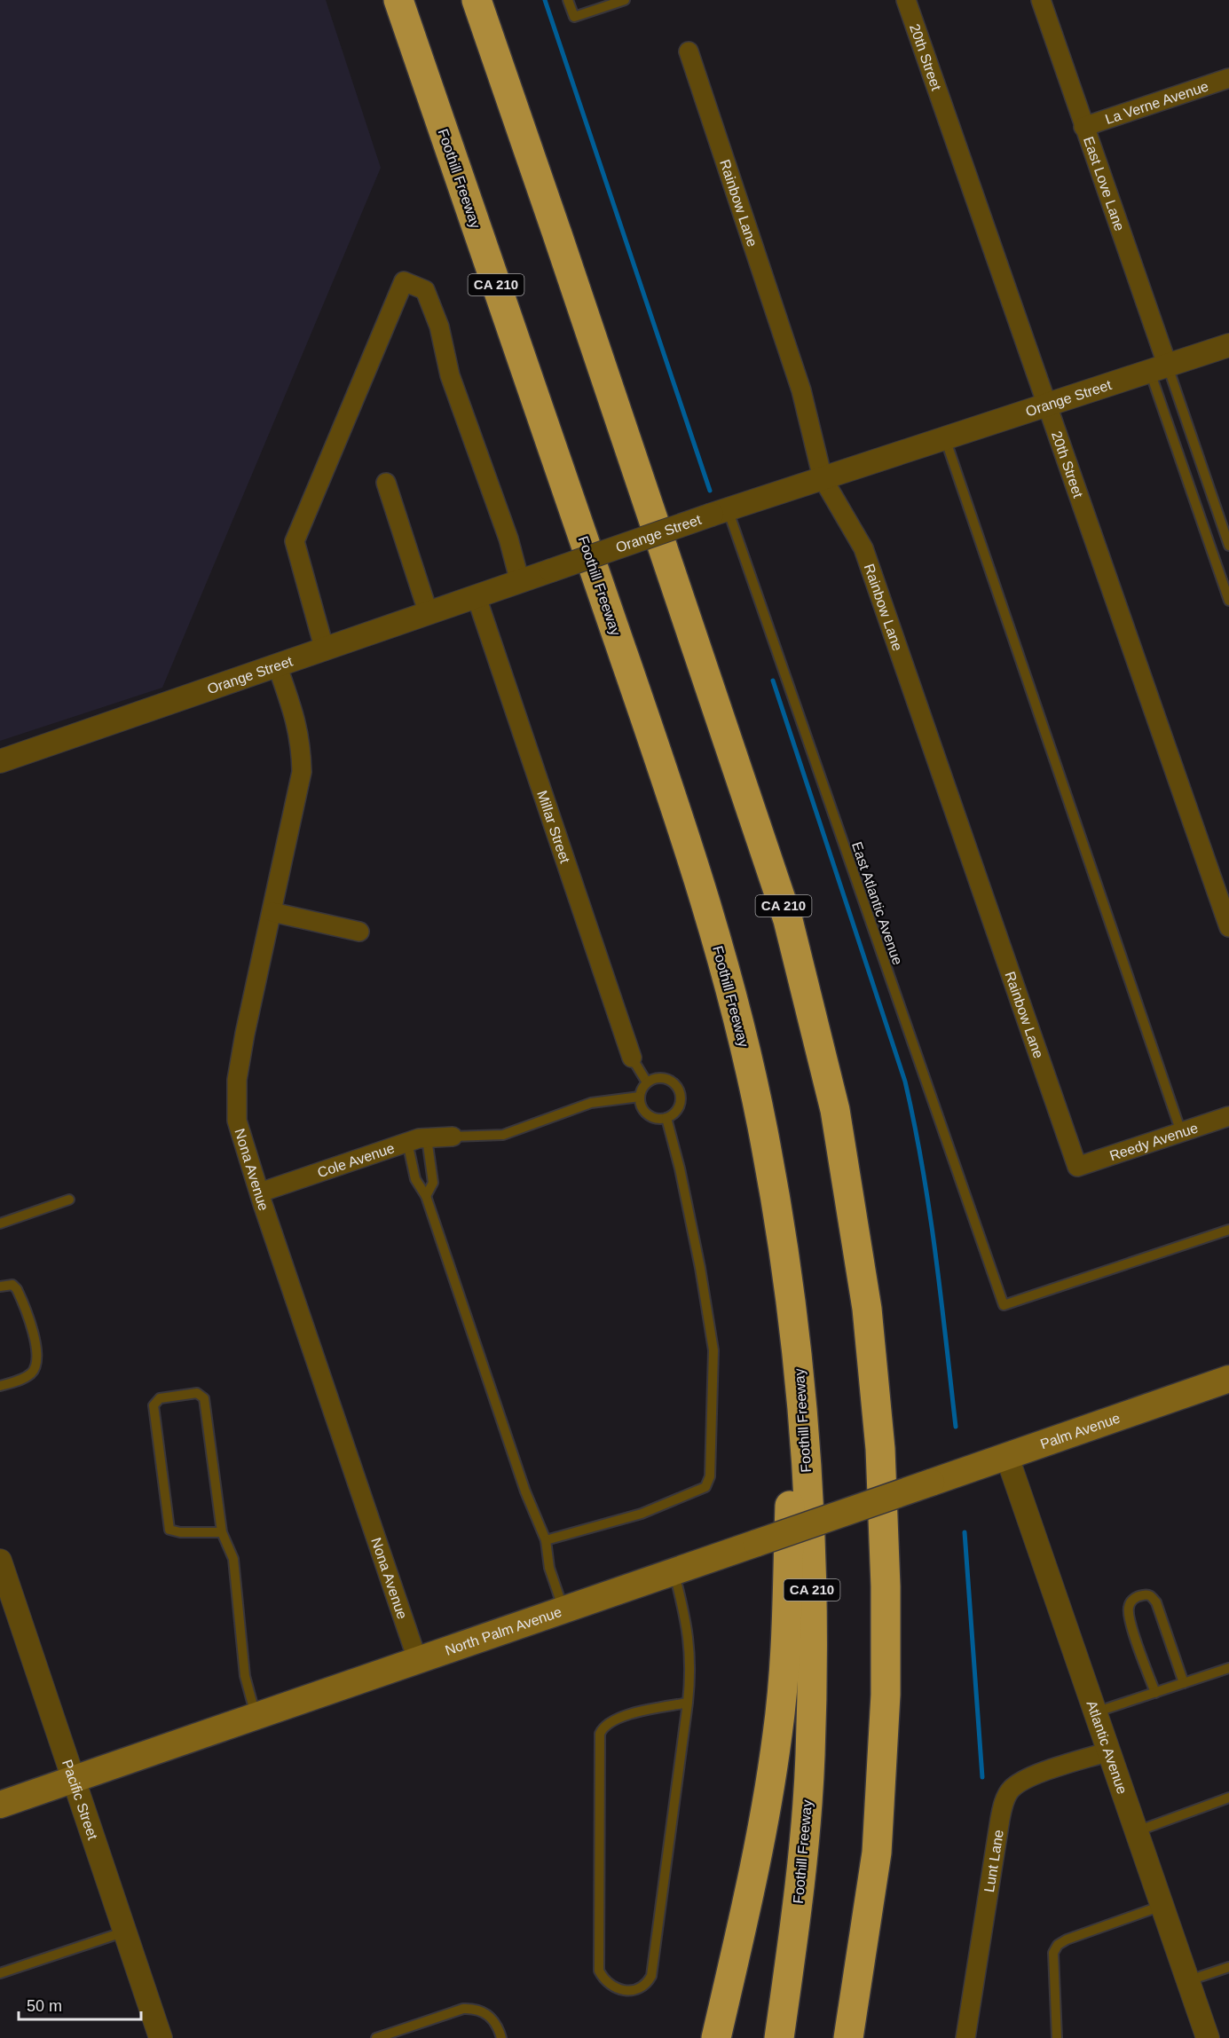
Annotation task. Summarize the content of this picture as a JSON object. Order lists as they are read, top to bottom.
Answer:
{
  "streets": {
    "highway": ["Foothill Freeway", "CA 210"],
    "main road": ["Palm Avenue", "North Palm Avenue"],
    "street": [
      "20th Street",
      "La Verne Avenue",
      "East Love Lane",
      "Rainbow Lane",
      "Orange Street",
      "Millar Street",
      "Reedy Avenue",
      "Cole Avenue",
      "Nona Avenue",
      "Atlantic Avenue",
      "Pacific Street",
      "Lunt Lane"
    ],
    "lane": ["East Atlantic Avenue"]
  },
  "crossings": [
    ["20th Street", "Orange Street"],
    ["La Verne Avenue", "East Love Lane"],
    ["East Love Lane", "Orange Street"],
    ["Rainbow Lane", "Orange Street"],
    ["Rainbow Lane", "Reedy Avenue"],
    ["Orange Street", "Millar Street"],
    ["Orange Street", "East Atlantic Avenue"],
    ["Orange Street", "Nona Avenue"],
    ["Cole Avenue", "Nona Avenue"],
    ["Nona Avenue", "North Palm Avenue"],
    ["Palm Avenue", "North Palm Avenue"],
    ["Palm Avenue", "Atlantic Avenue"],
    ["North Palm Avenue", "Pacific Street"],
    ["Atlantic Avenue", "Lunt Lane"]
  ],
  "scale_bar": "50 m"
}
